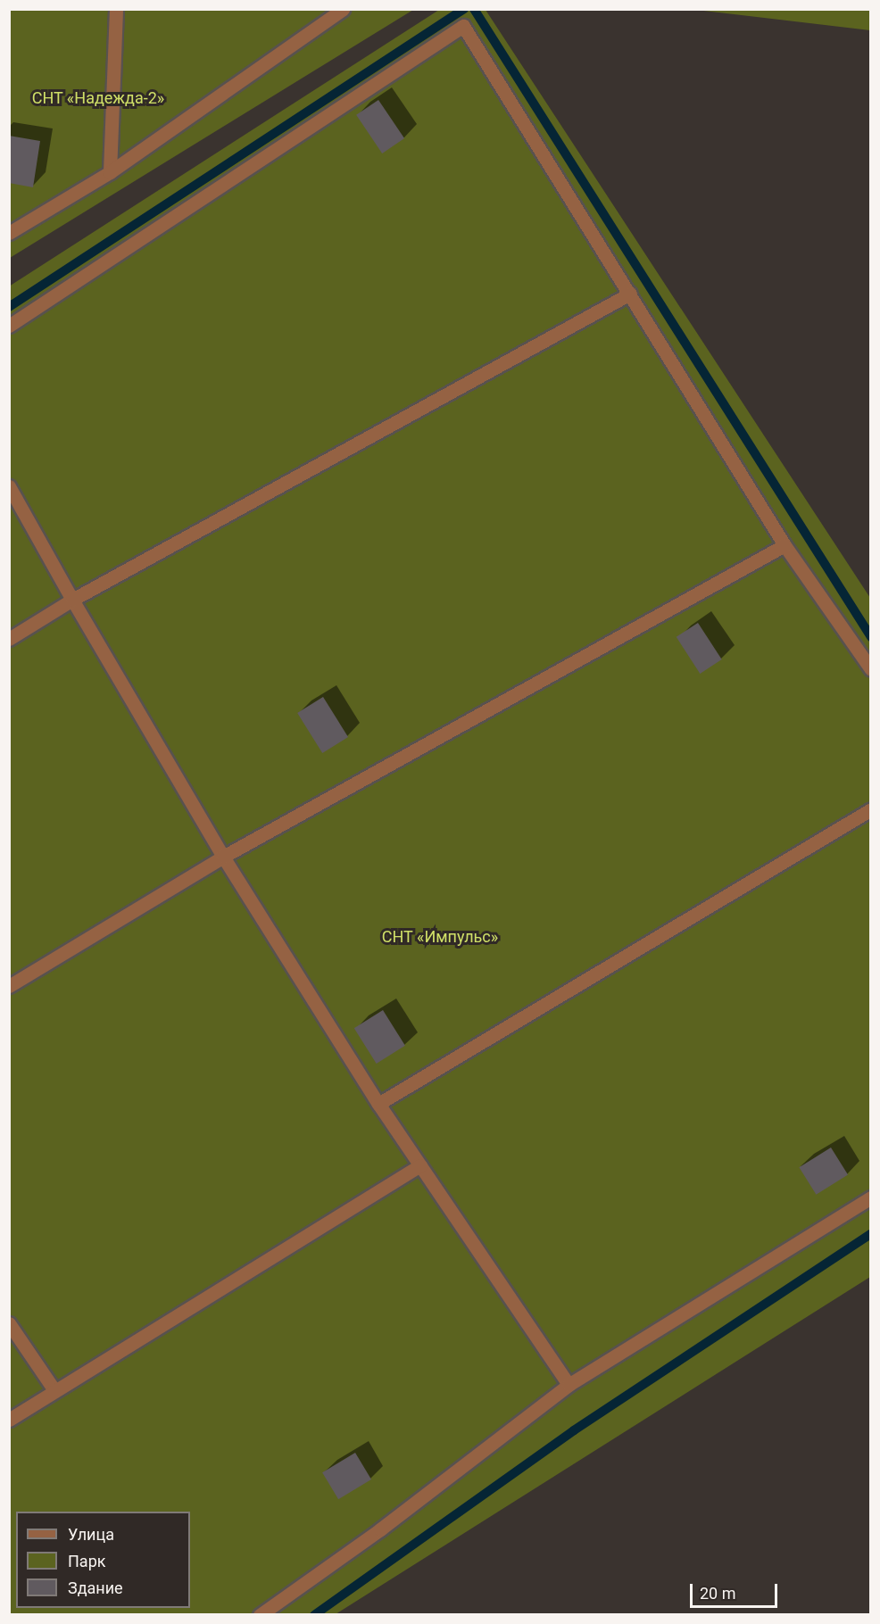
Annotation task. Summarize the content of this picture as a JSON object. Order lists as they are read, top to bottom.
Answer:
{
  "parks": ["СНТ «Надежда-2»", "СНТ «Импульс»"],
  "legend": ["Улица", "Парк", "Здание"],
  "scale_bar": "20 m"
}
